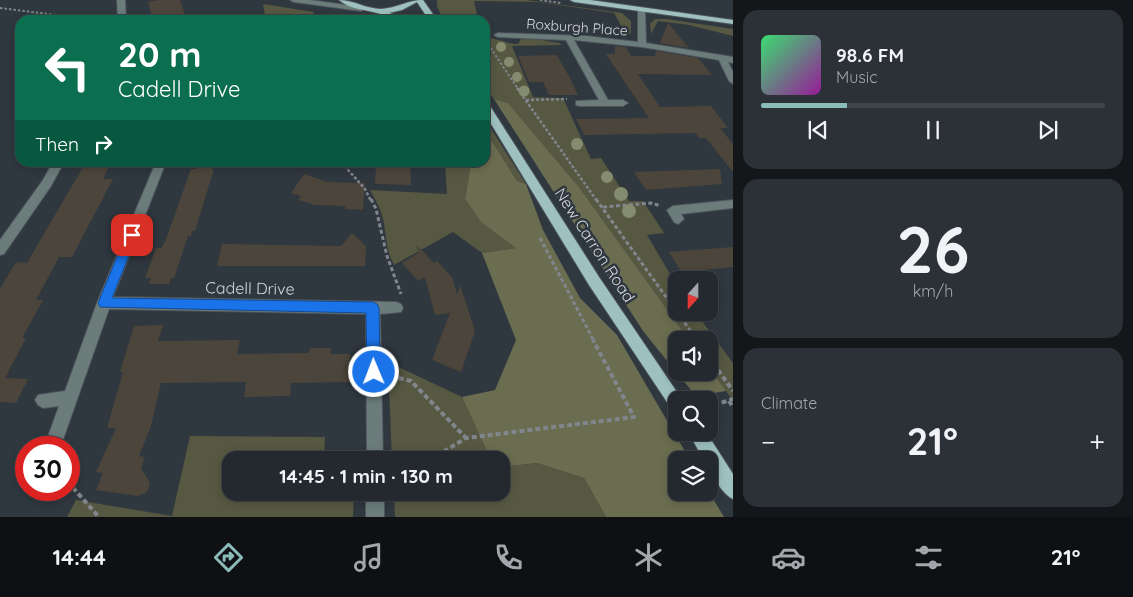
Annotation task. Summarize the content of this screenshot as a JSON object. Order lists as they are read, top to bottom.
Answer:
{
  "streets": {
    "main road": ["New Carron Road"],
    "street": ["Roxburgh Place", "Cadell Drive"]
  },
  "north": "bottom",
  "page": {
    "turn": ["20 m", "Cadell Drive"],
    "song": ["98.6 FM", "Music"],
    "then": "Then",
    "tile": [
      ["26", "km/h"],
      "Climate"
    ],
    "heat": ["−", "21°", "+"],
    "limit": "30",
    "trip": "14:45 · 1 min · 130 m",
    "tabs": ["14:44", "21°"]
  }
}
